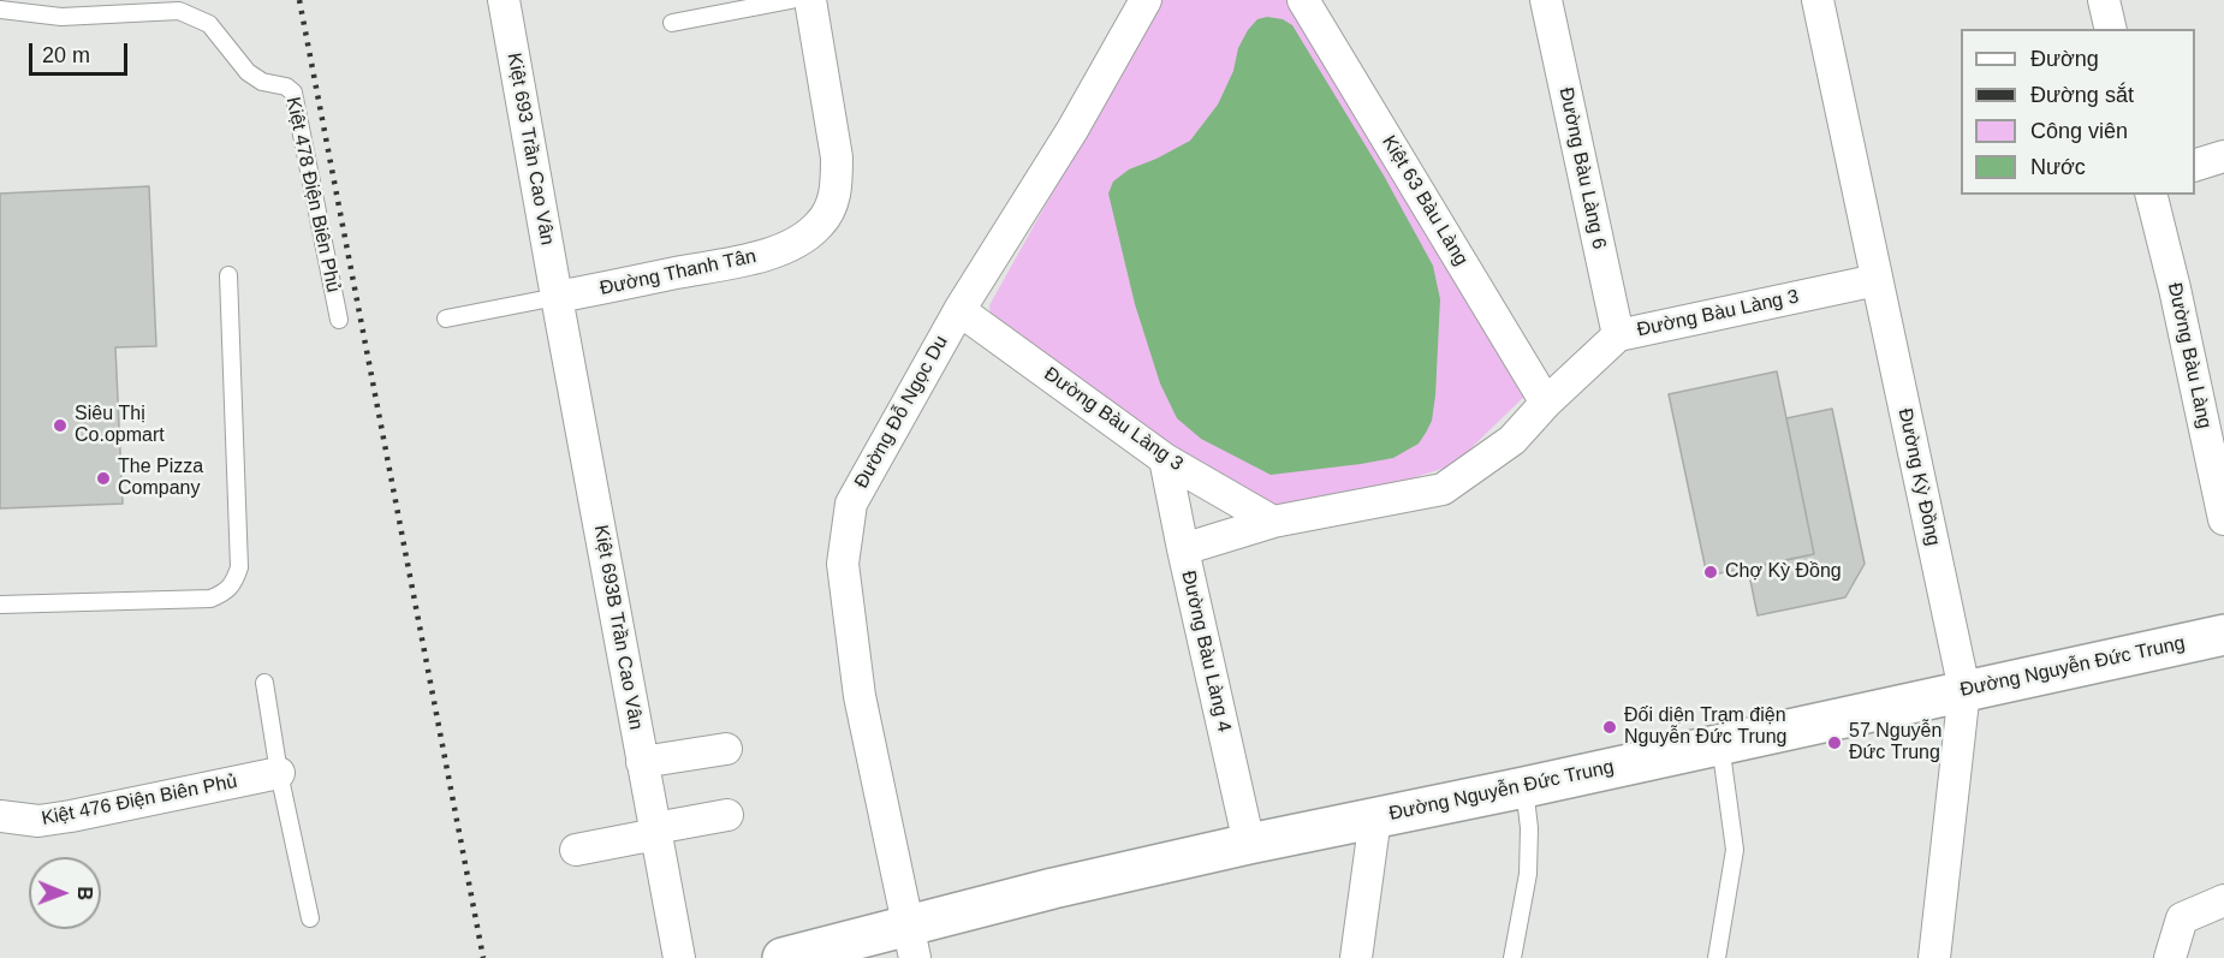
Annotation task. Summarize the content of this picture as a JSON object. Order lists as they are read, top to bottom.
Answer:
{
  "streets": {
    "street": [
      "Kiệt 693 Trần Cao Vân",
      "Đường Bàu Làng 6",
      "Kiệt 63 Bàu Làng",
      "Đường Thanh Tân",
      "Đường Bàu Làng 3",
      "Đường Bàu Làng",
      "Đường Đỗ Ngọc Du",
      "Đường Kỳ Đồng",
      "Kiệt 693B Trần Cao Vân",
      "Đường Bàu Làng 4",
      "Đường Nguyễn Đức Trung",
      "Kiệt 476 Điện Biên Phủ"
    ],
    "lane": ["Kiệt 478 Điện Biên Phủ"]
  },
  "crossings": [
    ["Kiệt 693 Trần Cao Vân", "Đường Thanh Tân"],
    ["Kiệt 693 Trần Cao Vân", "Kiệt 693B Trần Cao Vân"],
    ["Đường Bàu Làng 6", "Đường Bàu Làng 3"],
    ["Kiệt 63 Bàu Làng", "Đường Bàu Làng 3"],
    ["Đường Thanh Tân", "Kiệt 693B Trần Cao Vân"],
    ["Đường Bàu Làng 3", "Đường Đỗ Ngọc Du"],
    ["Đường Bàu Làng 3", "Đường Kỳ Đồng"],
    ["Đường Bàu Làng 3", "Đường Bàu Làng 4"],
    ["Đường Đỗ Ngọc Du", "Đường Nguyễn Đức Trung"],
    ["Đường Kỳ Đồng", "Đường Nguyễn Đức Trung"],
    ["Đường Bàu Làng 4", "Đường Nguyễn Đức Trung"]
  ],
  "places": [
    "Siêu Thị Co.opmart",
    "The Pizza Company",
    "Chợ Kỳ Đồng",
    "Đối diện Trạm điện Nguyễn Đức Trung",
    "57 Nguyễn Đức Trung"
  ],
  "legend": [
    "Đường",
    "Đường sắt",
    "Công viên",
    "Nước"
  ],
  "scale_bar": "20 m",
  "north": "right"
}
